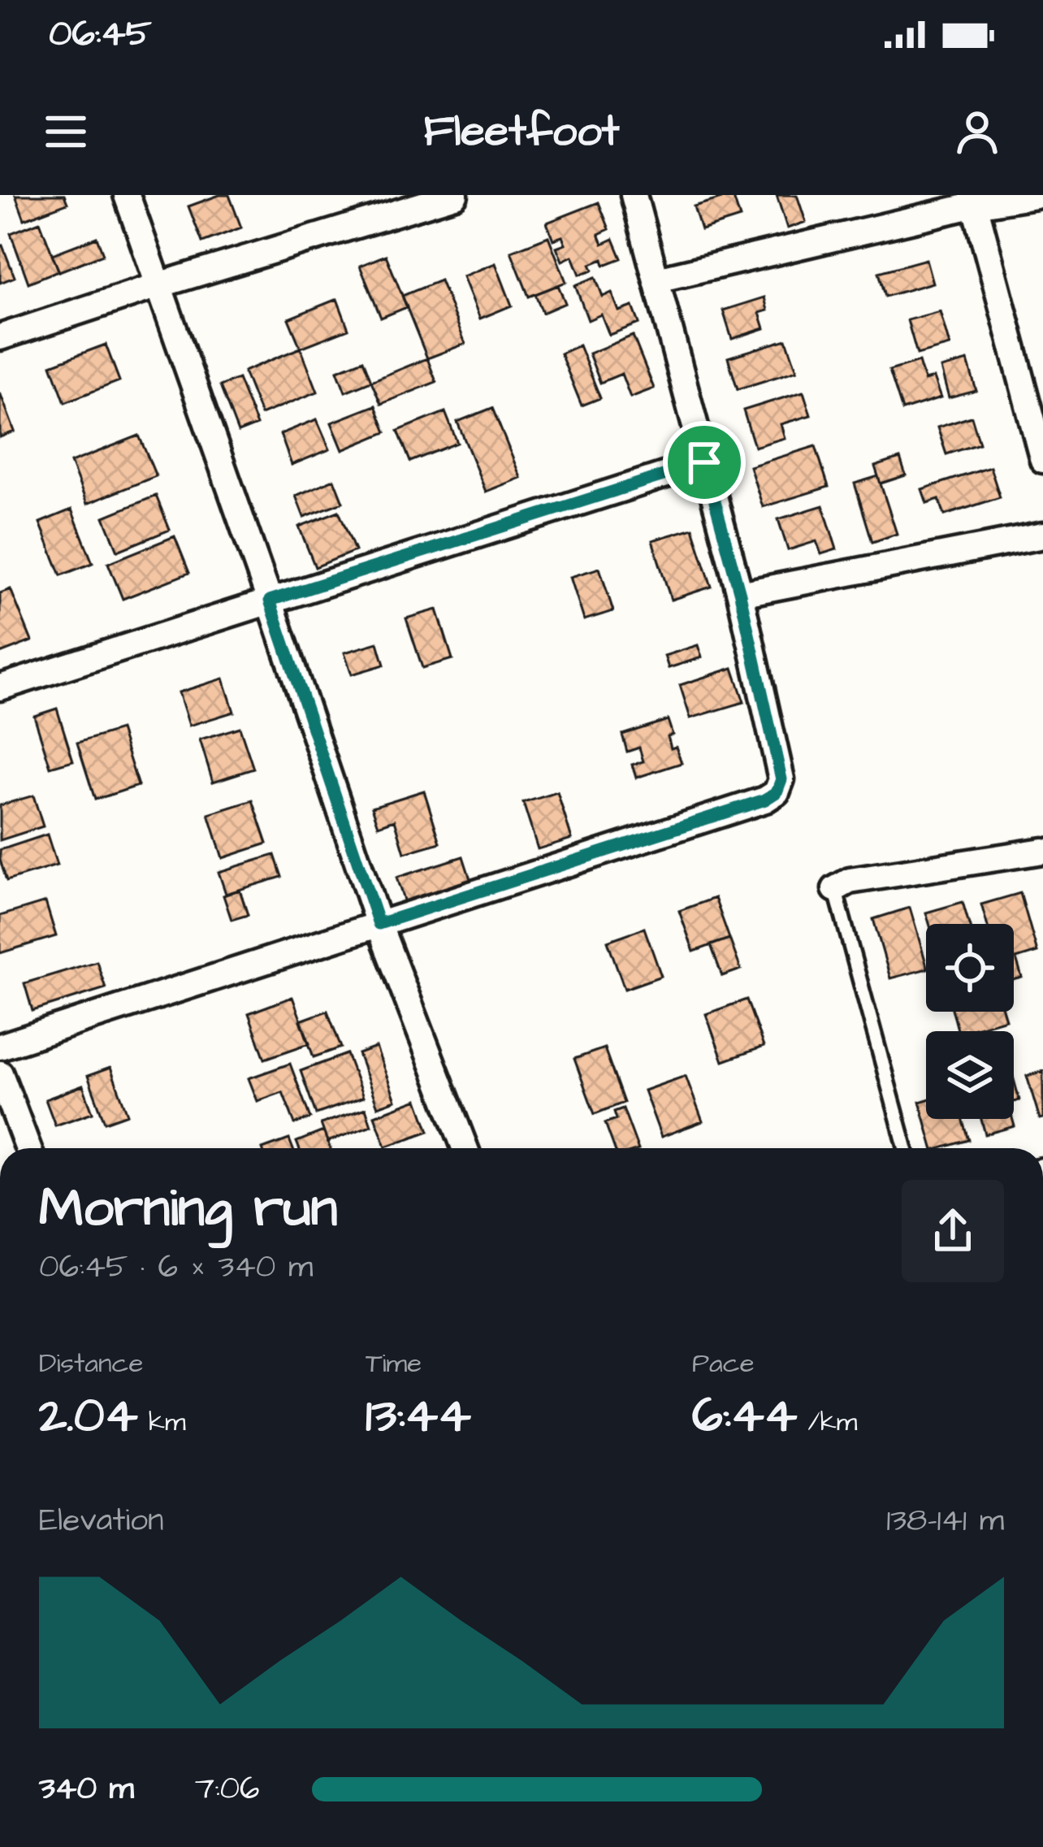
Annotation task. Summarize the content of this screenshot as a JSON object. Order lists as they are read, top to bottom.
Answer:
{
  "page": {
    "status": "06:45",
    "header": "Fleetfoot",
    "heading": ["Morning run", "06:45 · 6 × 340 m"],
    "stats": [
      ["Distance", "2.04 km"],
      ["Time", "13:44"],
      ["Pace", "6:44 /km"]
    ],
    "chart": ["Elevation", "138–141 m"],
    "list": [
      {
        "name": "340 m",
        "note": "7:06"
      }
    ]
  }
}
